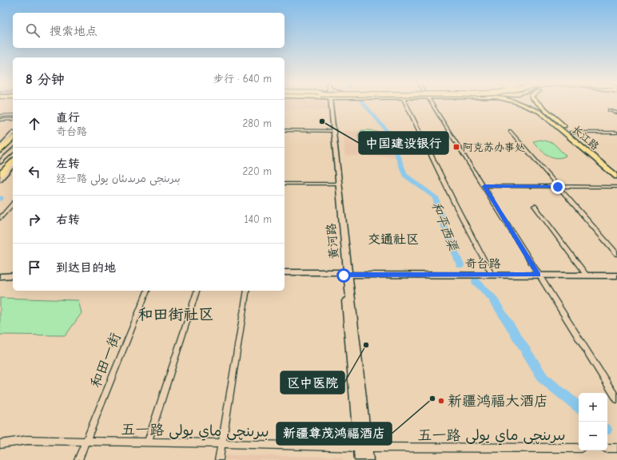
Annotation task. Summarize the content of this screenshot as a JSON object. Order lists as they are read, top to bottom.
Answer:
{
  "streets": {
    "main road": ["长江路", "黄河路"],
    "street": ["奇台路", "和田一街", "五一路 بىرىنچى ماي يولى"]
  },
  "crossings": [
    ["黄河路", "奇台路"],
    ["黄河路", "五一路 بىرىنچى ماي يولى"],
    ["和田一街", "五一路 بىرىنچى ماي يولى"]
  ],
  "districts": ["交通社区", "和田街社区"],
  "water": ["和平西渠"],
  "places": {
    "other": [
      "中国建设银行",
      "区中医院",
      "新疆尊茂鸿福酒店",
      "新疆鸿福大酒店"
    ],
    "transit": ["阿克苏办事处"]
  },
  "page": {
    "search": "搜索地点",
    "heading": ["8 分钟", "步行 · 640 m"],
    "list": [
      ["直行", "奇台路", "280 m"],
      ["左转", "经一路 بىرىنجى مرىدىئان يولى", "220 m"],
      ["右转", "140 m"],
      "到达目的地"
    ],
    "map_buttons": ["+", "−"]
  }
}
